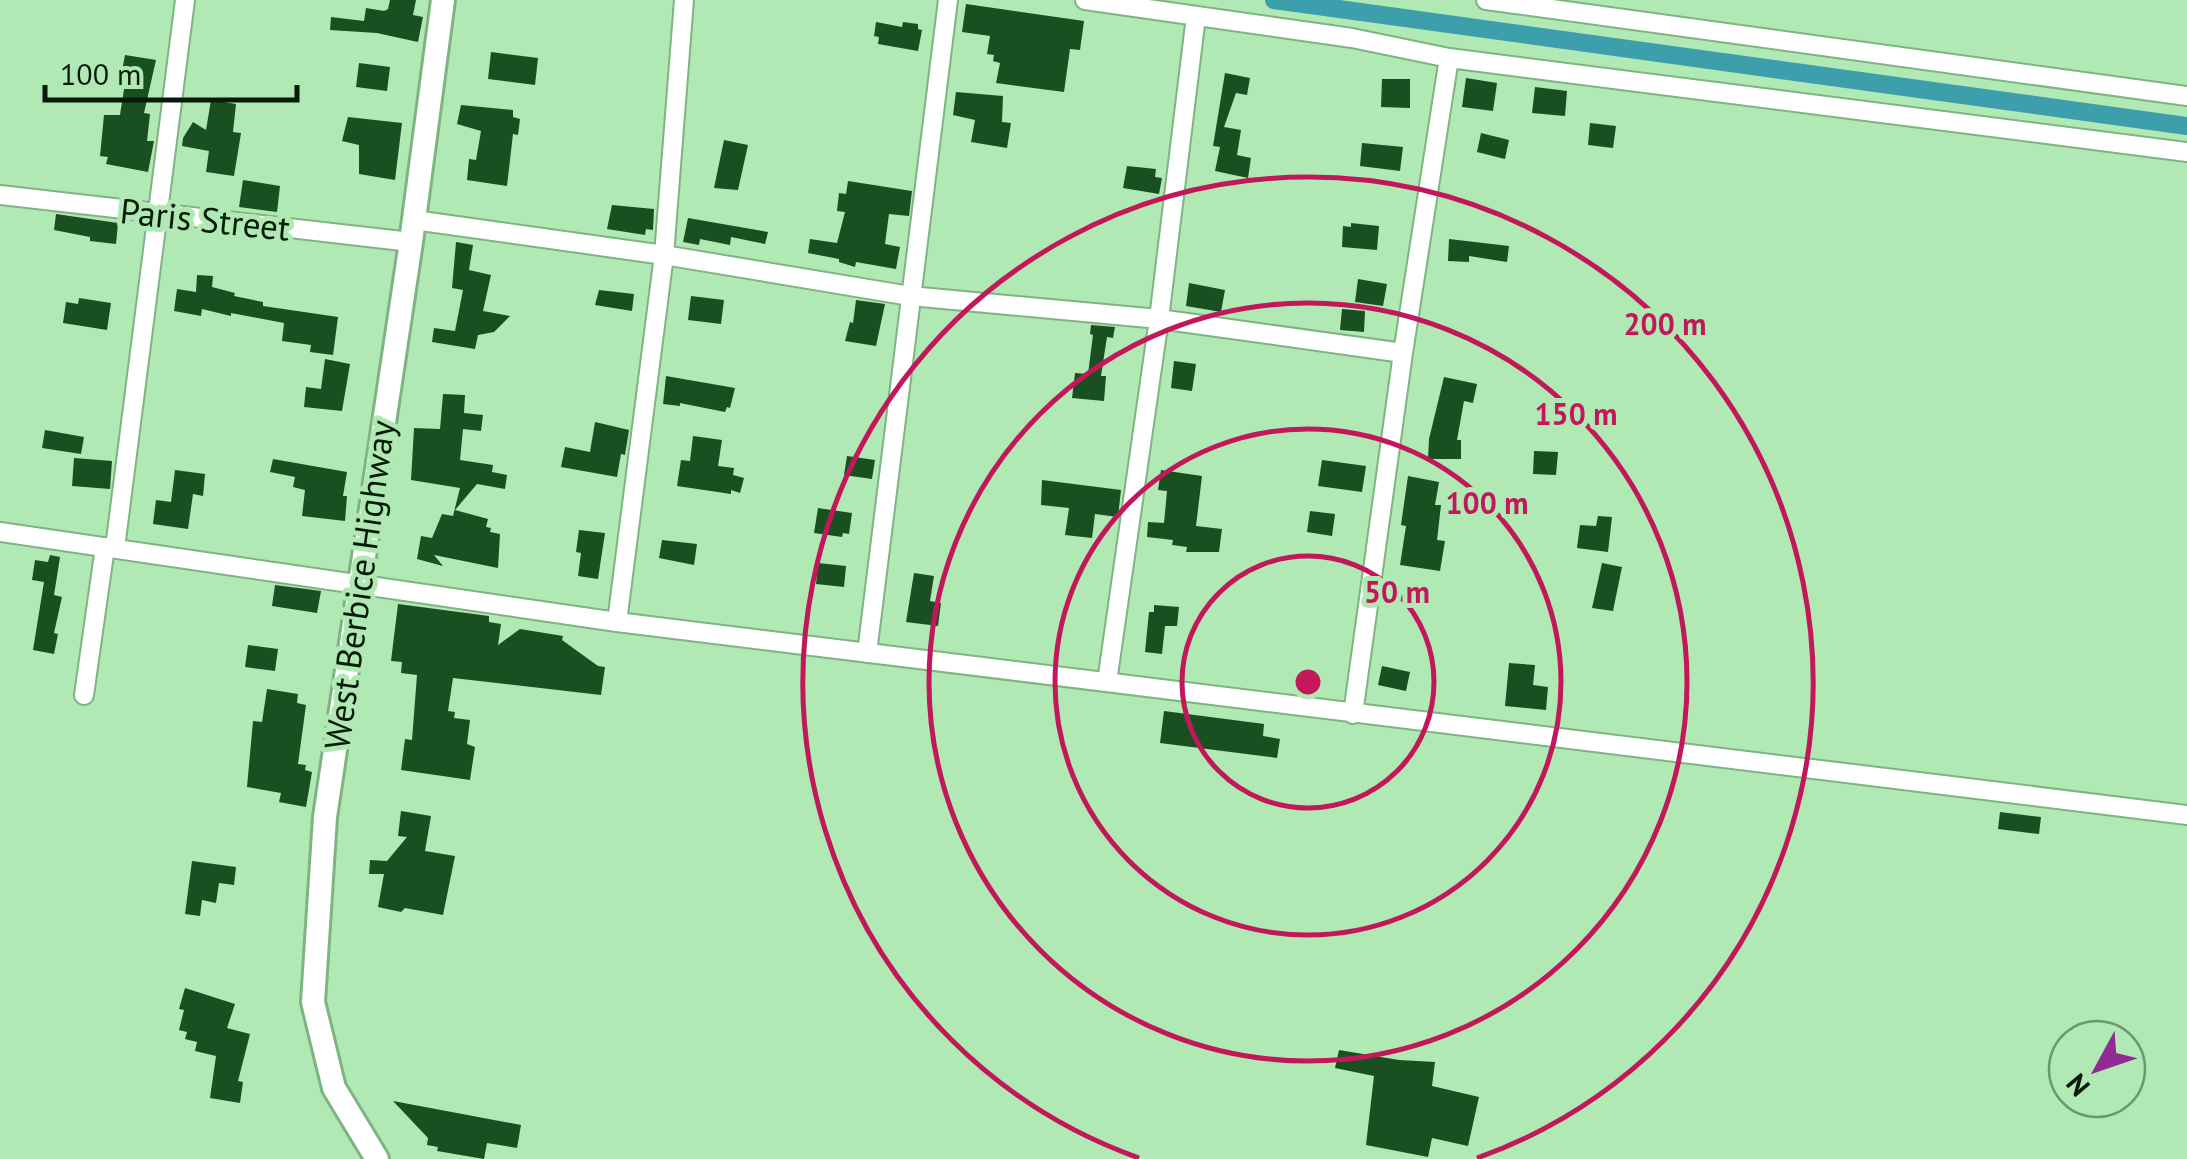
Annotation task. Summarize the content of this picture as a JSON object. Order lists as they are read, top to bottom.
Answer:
{
  "streets": {
    "main road": ["West Berbice Highway"],
    "street": ["Paris Street"]
  },
  "crossings": [
    ["Paris Street", "West Berbice Highway"]
  ],
  "scale_bar": "100 m",
  "north": "bottom left",
  "rings": [
    "200 m",
    "150 m",
    "100 m",
    "50 m"
  ]
}
